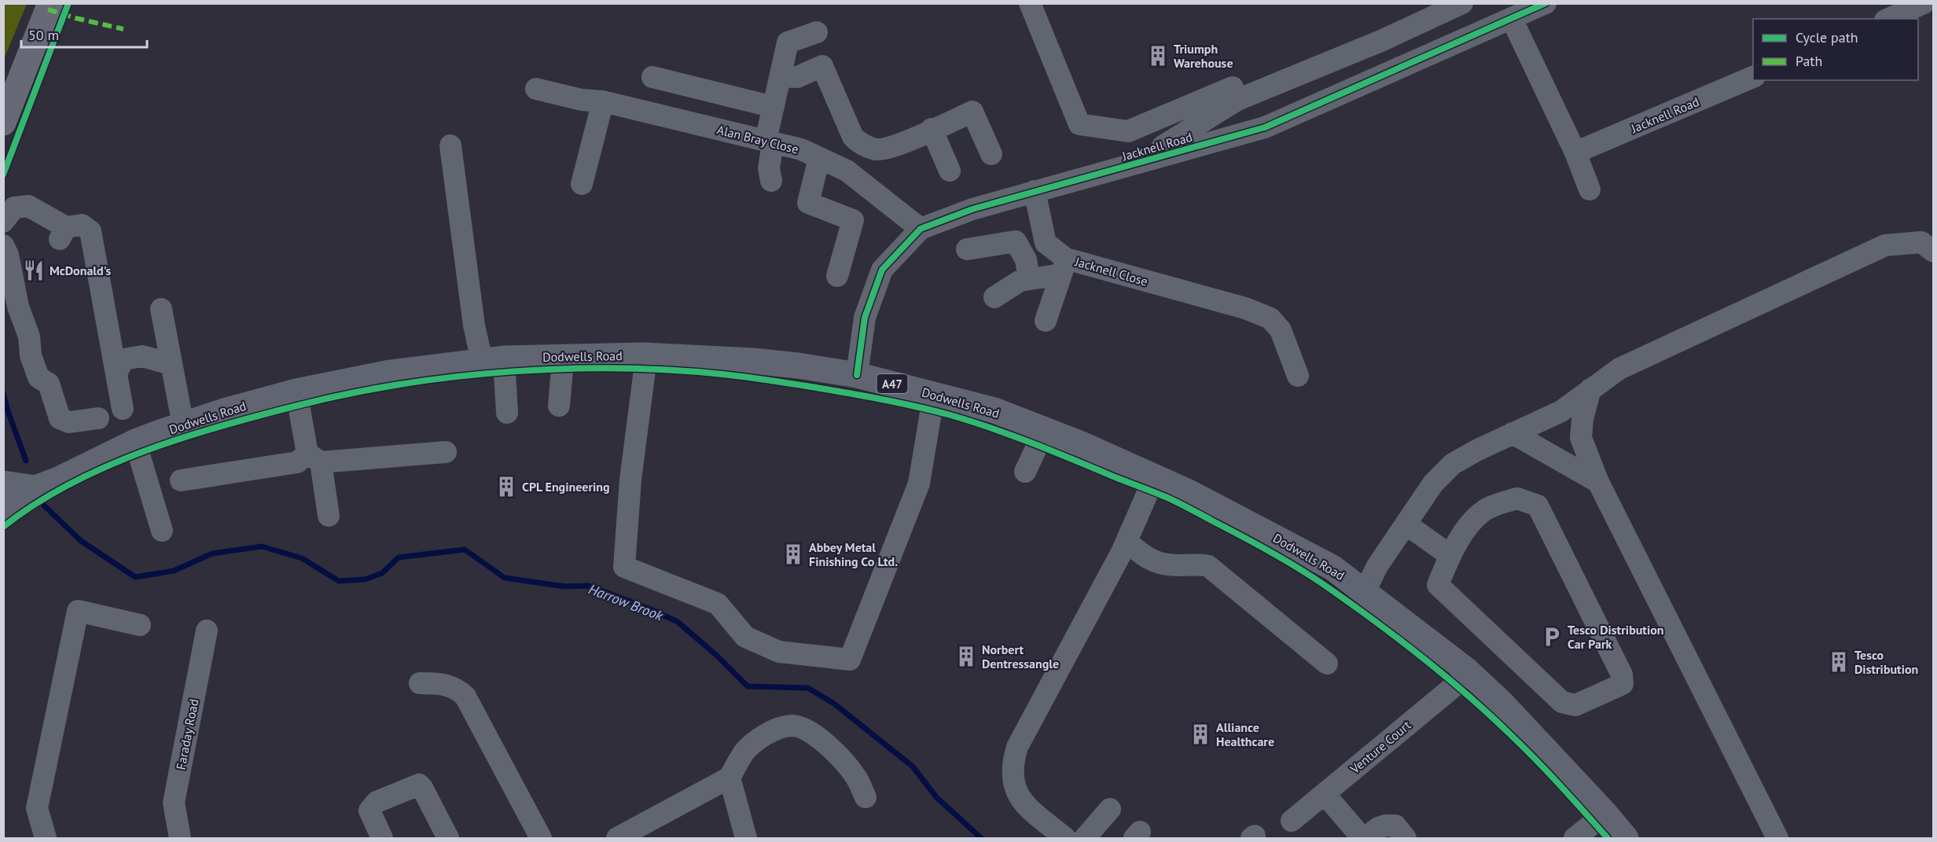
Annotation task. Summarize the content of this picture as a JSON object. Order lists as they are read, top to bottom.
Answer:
{
  "streets": {
    "main road": ["Dodwells Road", "A47"],
    "street": [
      "Jacknell Road",
      "Alan Bray Close",
      "Jacknell Close",
      "Faraday Road",
      "Venture Court"
    ]
  },
  "crossings": [
    ["Jacknell Road", "Alan Bray Close"],
    ["Jacknell Road", "Jacknell Close"],
    ["Jacknell Road", "Dodwells Road"],
    ["Dodwells Road", "Venture Court"]
  ],
  "water": ["Harrow Brook"],
  "places": {
    "building": [
      "Triumph Warehouse",
      "CPL Engineering",
      "Abbey Metal Finishing Co Ltd.",
      "Norbert Dentressangle",
      "Tesco Distribution",
      "Alliance Healthcare"
    ],
    "restaurant": ["McDonald's"],
    "parking": ["Tesco Distribution Car Park"]
  },
  "legend": ["Cycle path", "Path"],
  "scale_bar": "50 m"
}
